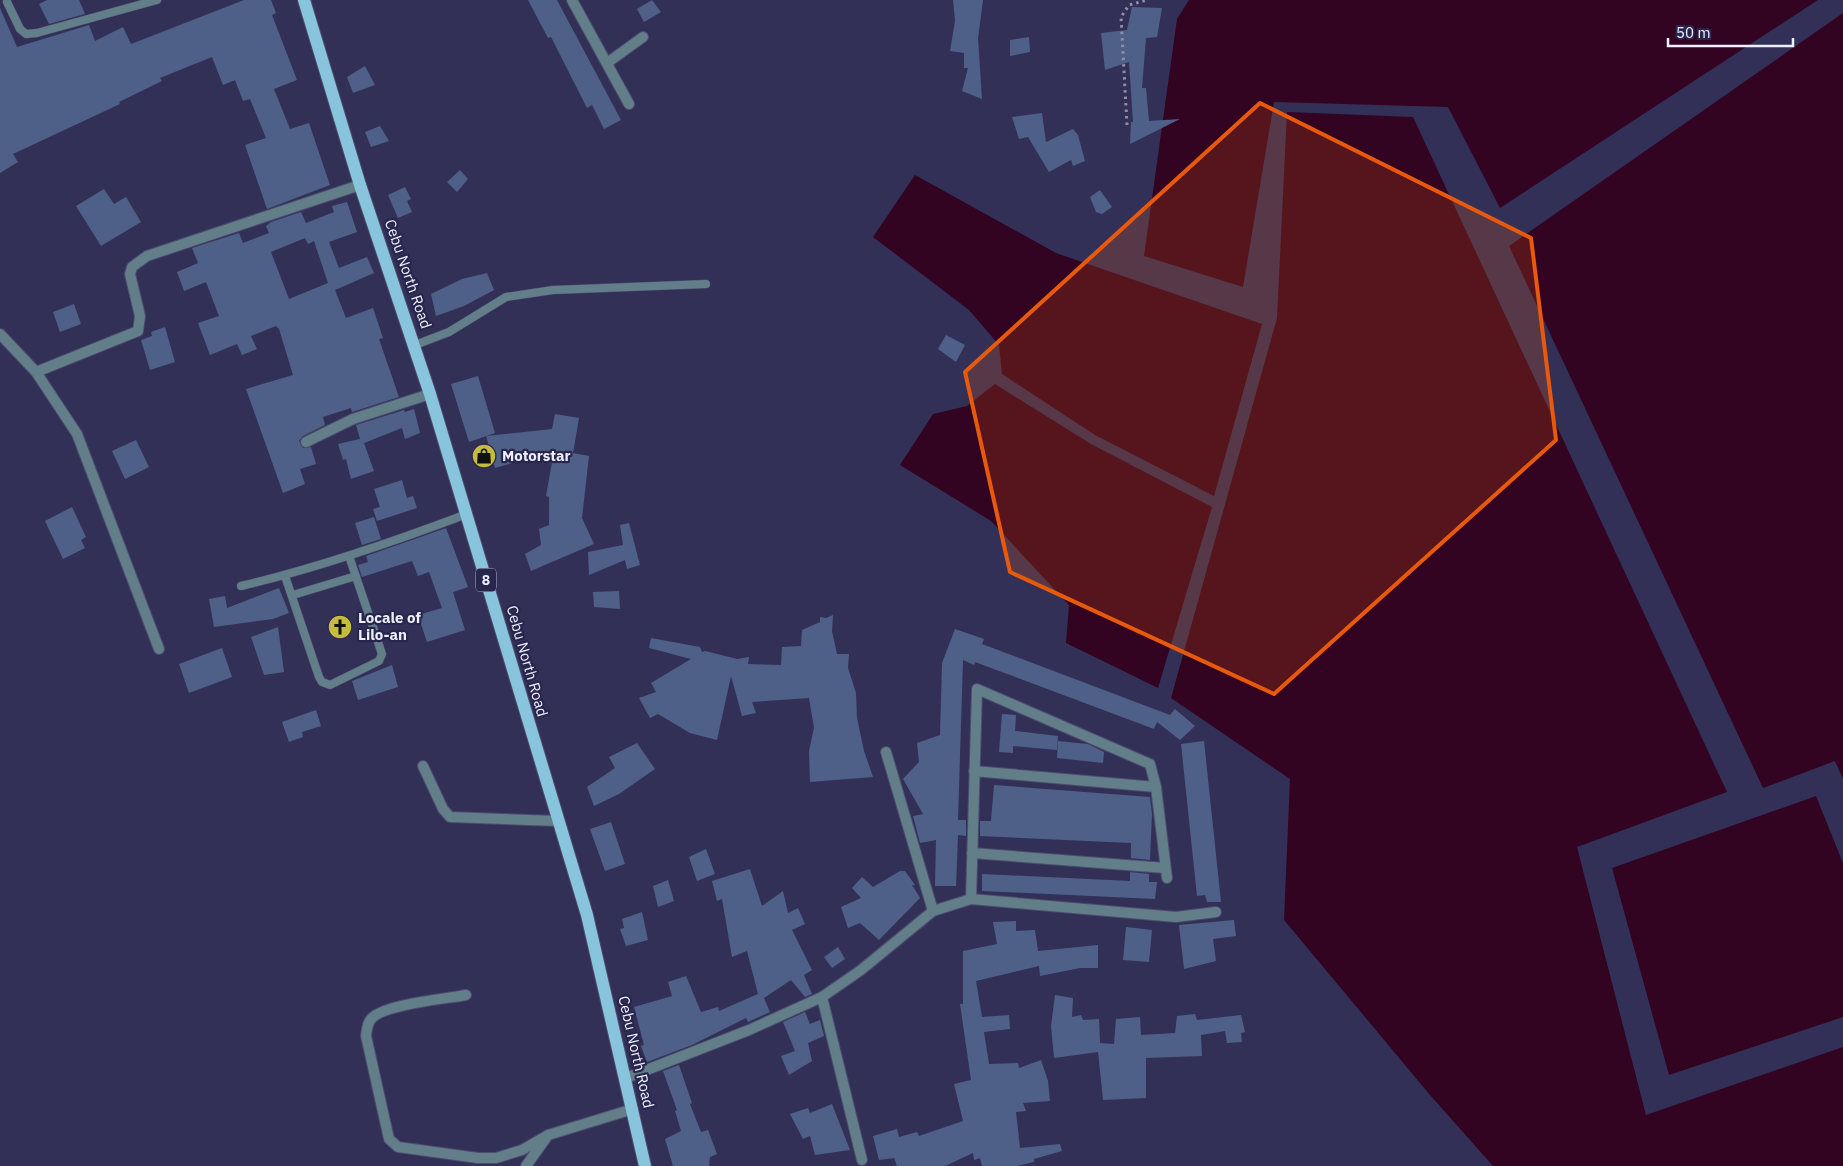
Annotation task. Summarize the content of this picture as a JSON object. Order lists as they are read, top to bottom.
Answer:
{
  "streets": {
    "main road": ["Cebu North Road", "8"]
  },
  "places": {
    "shop": ["Motorstar"],
    "church": ["Locale of Lilo-an"]
  },
  "scale_bar": "50 m"
}
